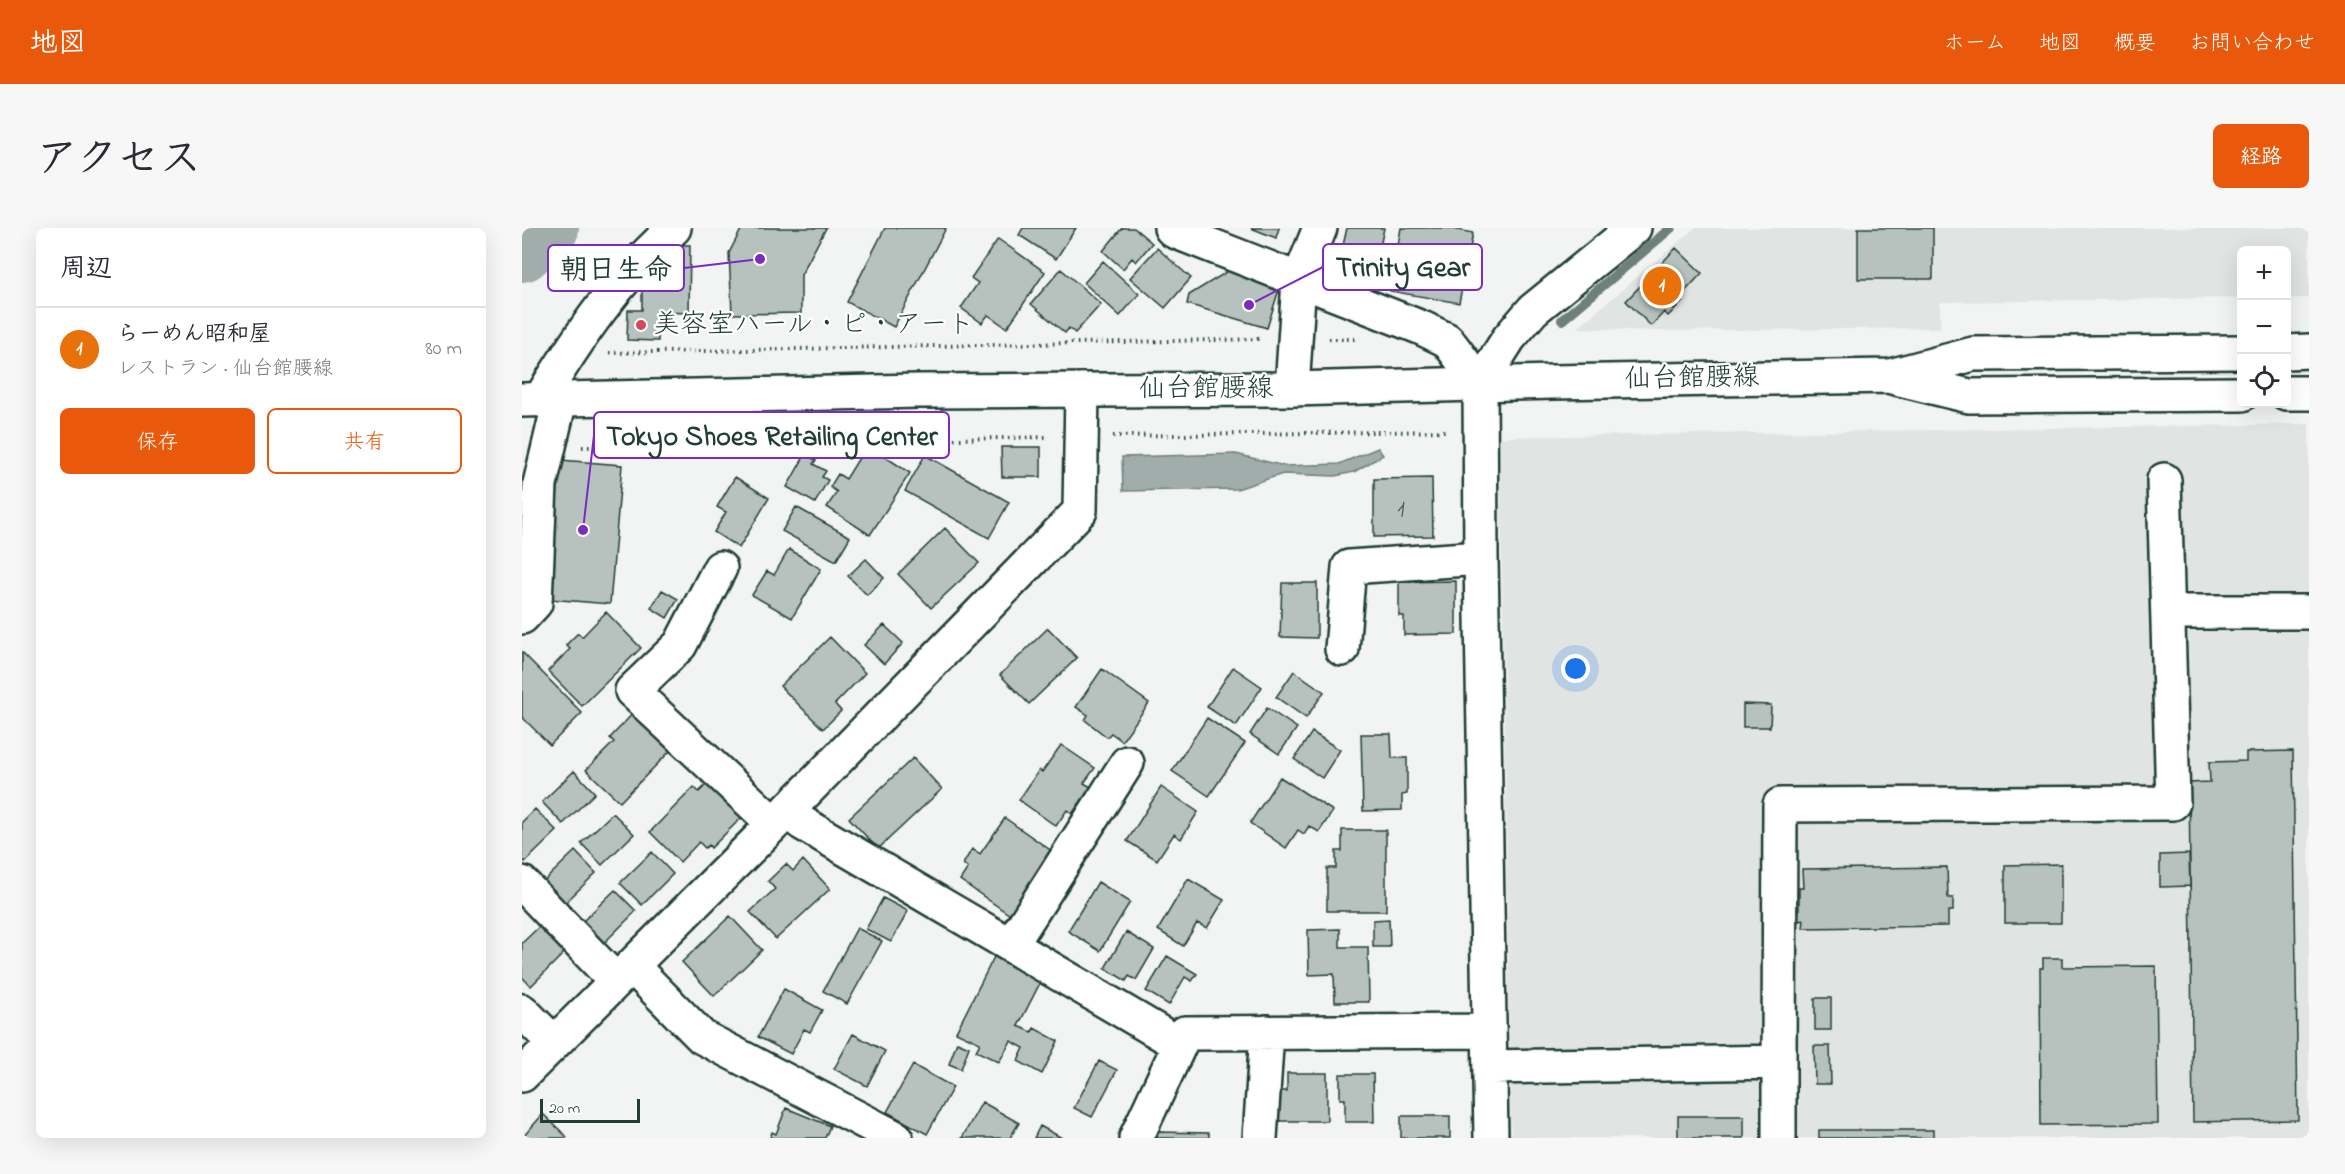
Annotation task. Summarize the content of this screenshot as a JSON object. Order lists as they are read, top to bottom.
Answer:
{
  "streets": {
    "street": ["仙台館腰線"]
  },
  "places": [
    "朝日生命",
    "Trinity Gear",
    "美容室ハール・ピ・アート",
    "Tokyo Shoes Retailing Center"
  ],
  "house_numbers": ["1"],
  "scale_bar": "20 m",
  "page": {
    "header": "地図",
    "nav": [
      "ホーム",
      "地図",
      "概要",
      "お問い合わせ"
    ],
    "title": "アクセス",
    "buttons": [
      "経路",
      ["保存", "共有"]
    ],
    "heading": "周辺",
    "map_buttons": ["+", "−"],
    "pins": "1",
    "list": [
      {
        "mark": "1",
        "name": "らーめん昭和屋",
        "note": "レストラン · 仙台館腰線",
        "value": "80 m"
      }
    ],
    "scale": "20 m"
  }
}
